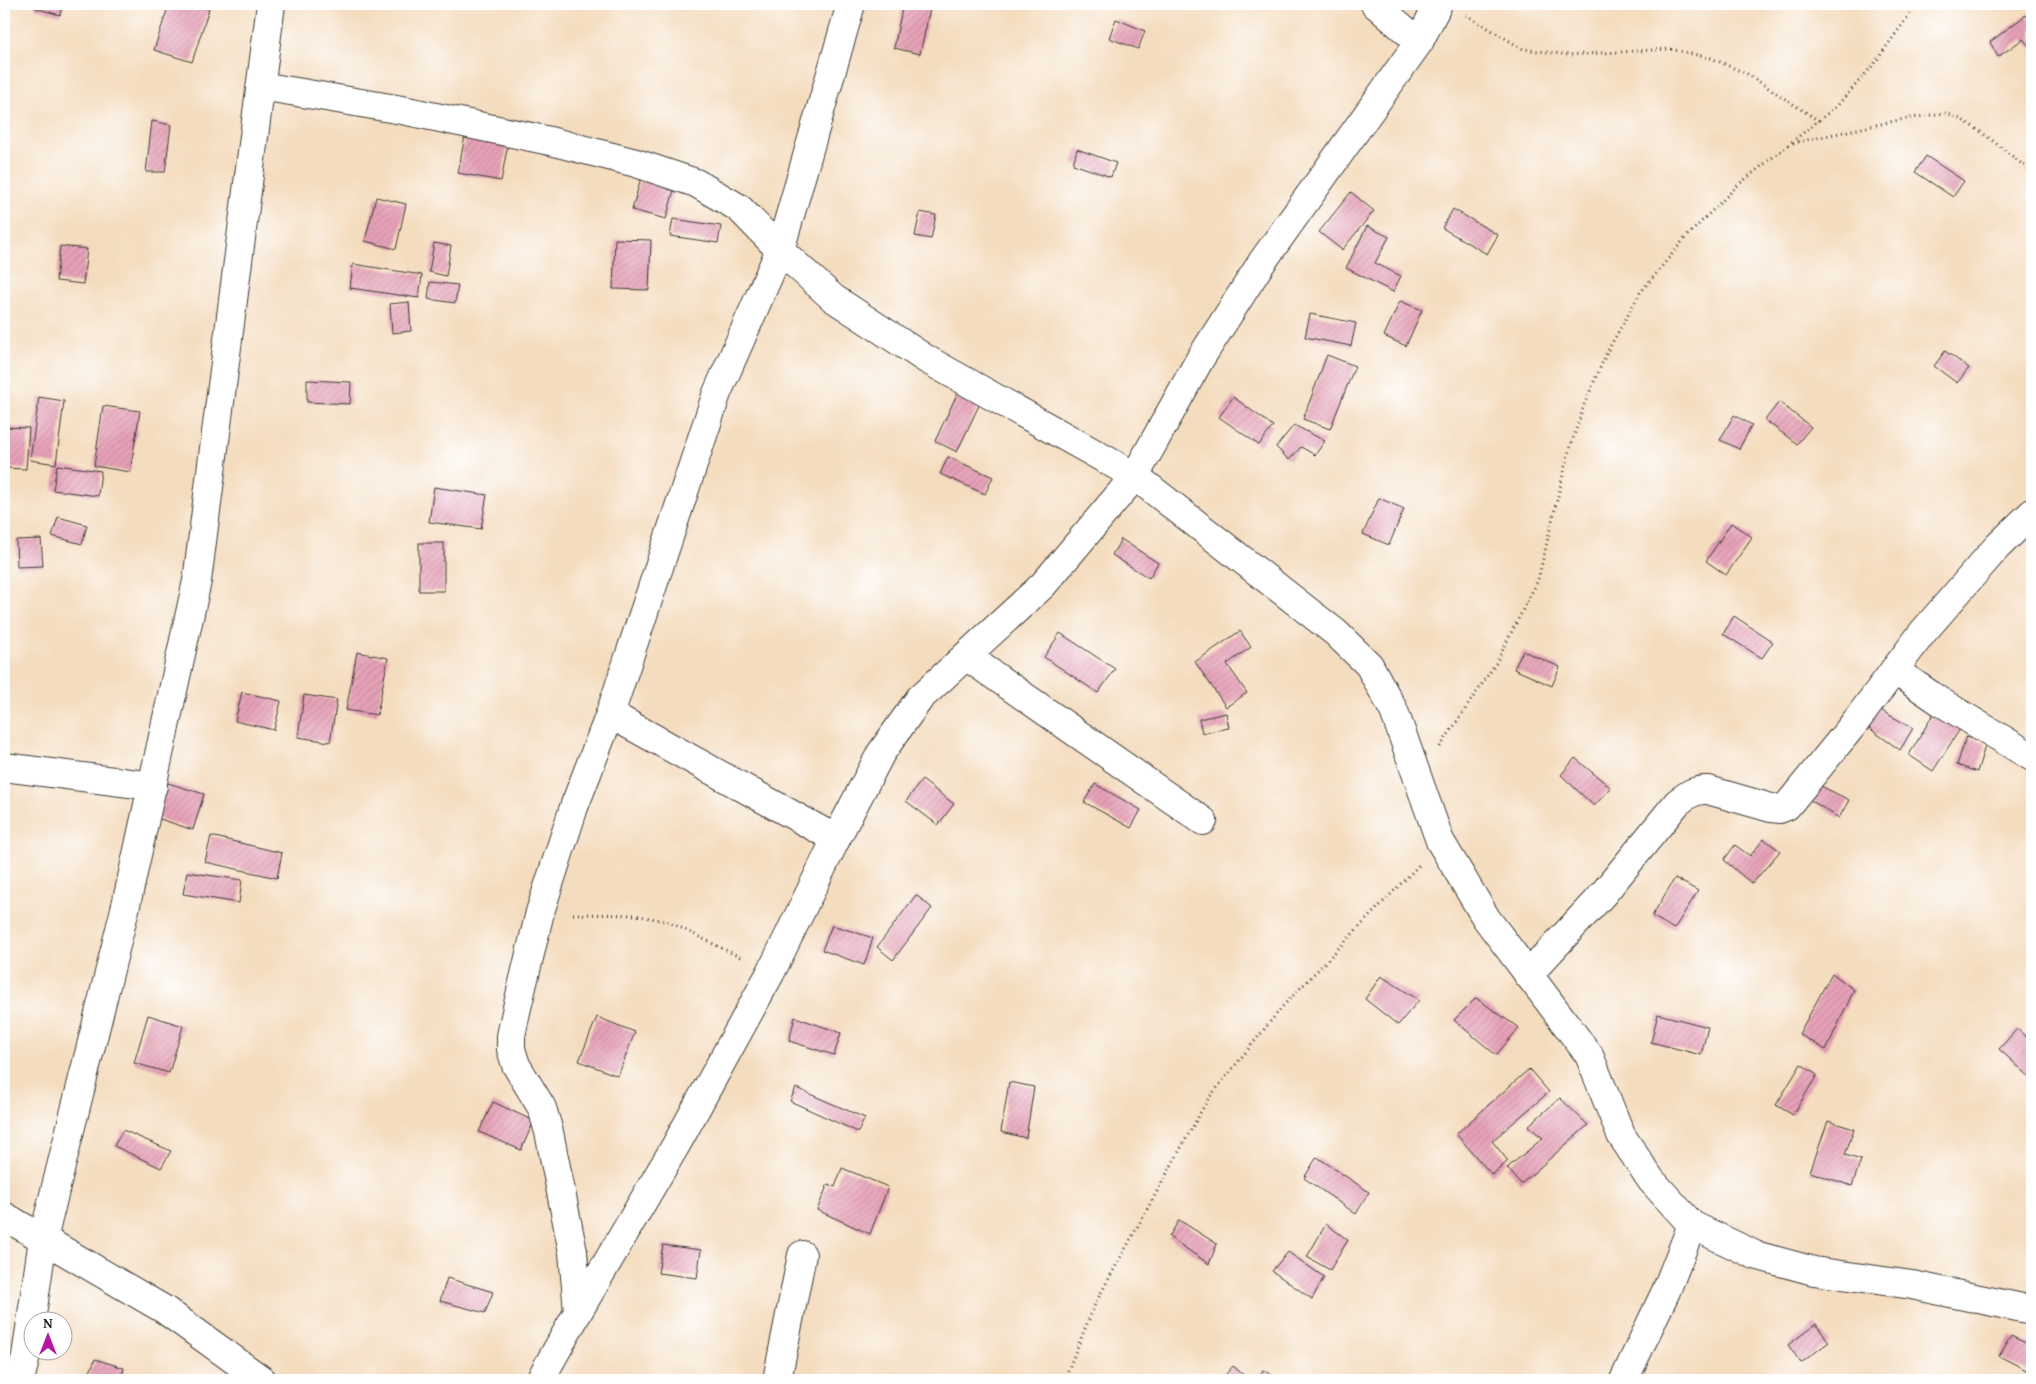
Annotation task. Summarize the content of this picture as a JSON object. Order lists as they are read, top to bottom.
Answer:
{
  "north": "top"
}
